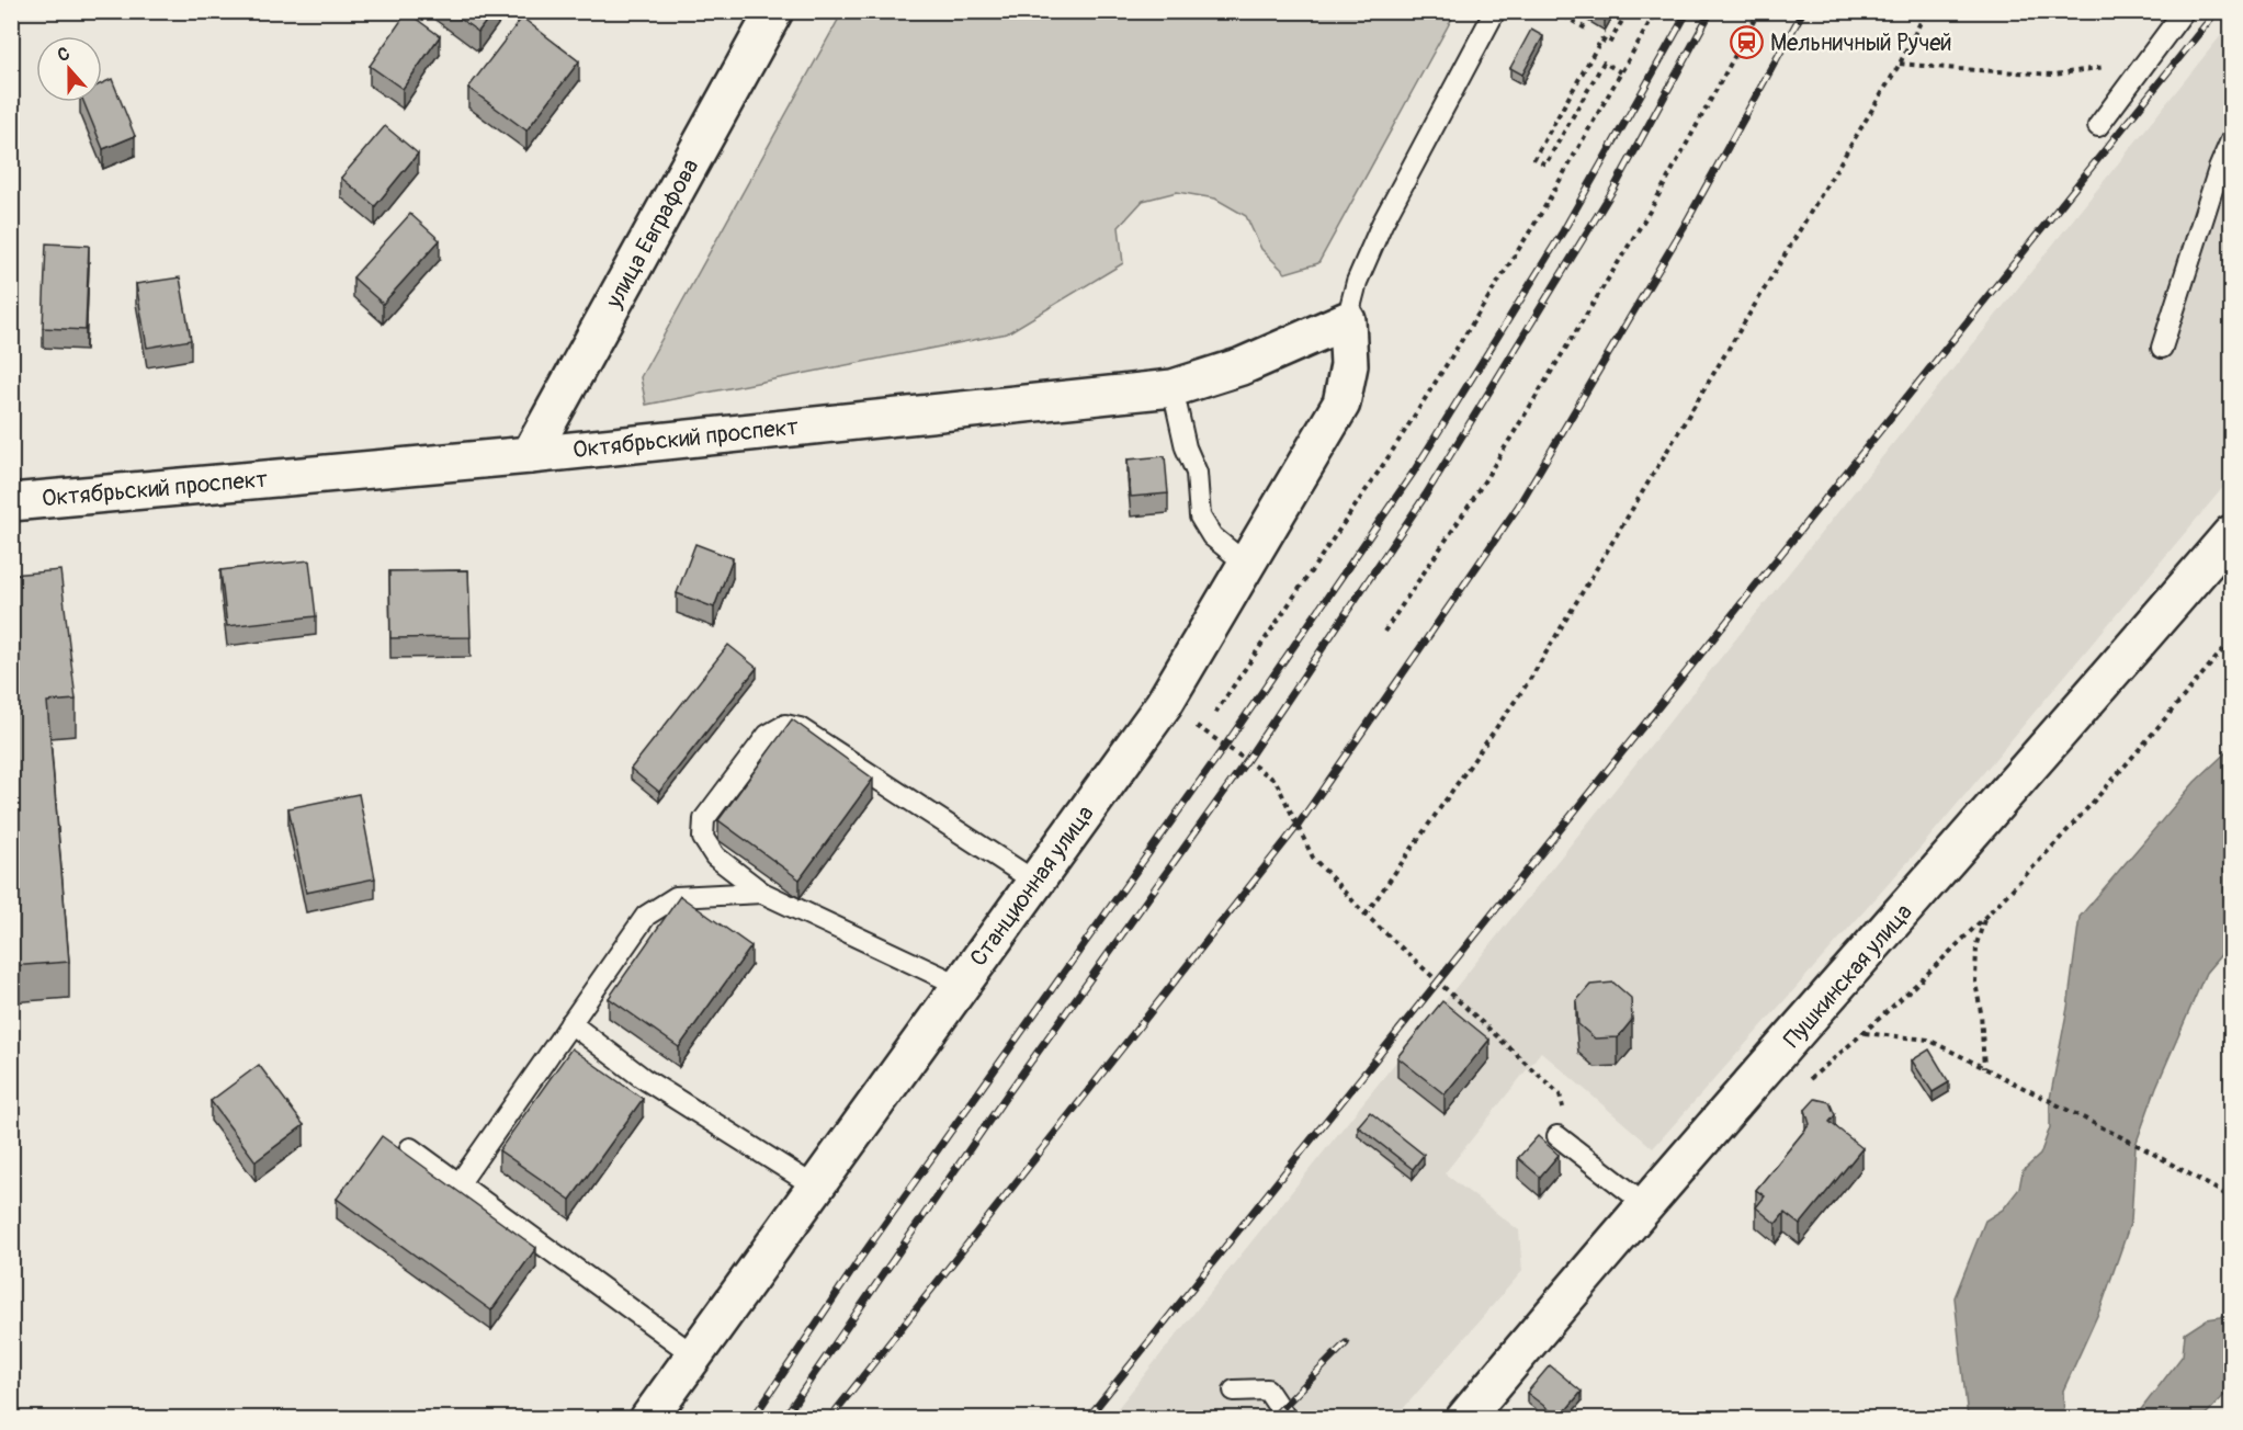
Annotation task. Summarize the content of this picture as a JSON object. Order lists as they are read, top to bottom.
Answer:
{
  "streets": {
    "street": [
      "улица Евграфова",
      "Октябрьский проспект",
      "Станционная улица",
      "Пушкинская улица"
    ]
  },
  "crossings": [
    ["улица Евграфова", "Октябрьский проспект"],
    ["Октябрьский проспект", "Станционная улица"]
  ],
  "places": {
    "station": ["Мельничный Ручей"]
  },
  "north": "top"
}
